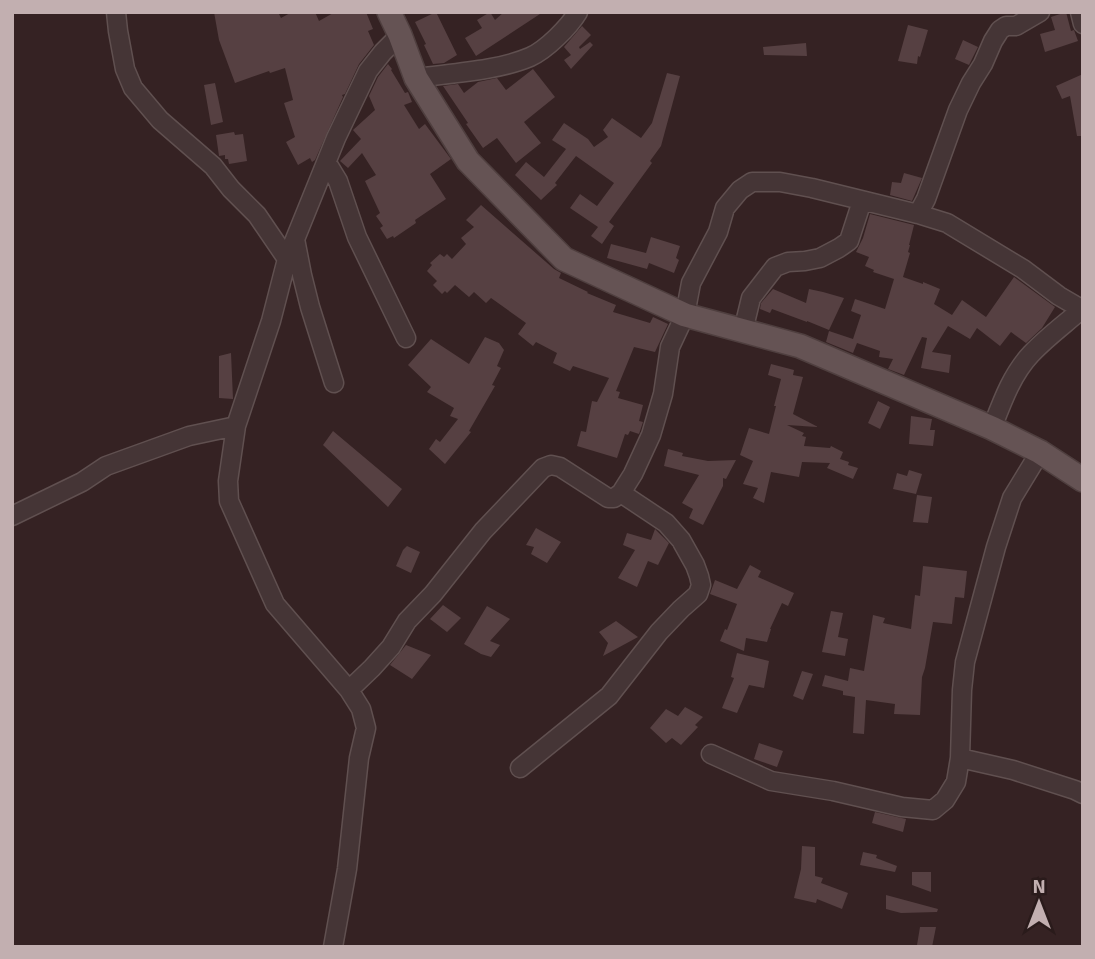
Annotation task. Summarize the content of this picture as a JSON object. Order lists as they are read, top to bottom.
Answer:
{
  "north": "top"
}
